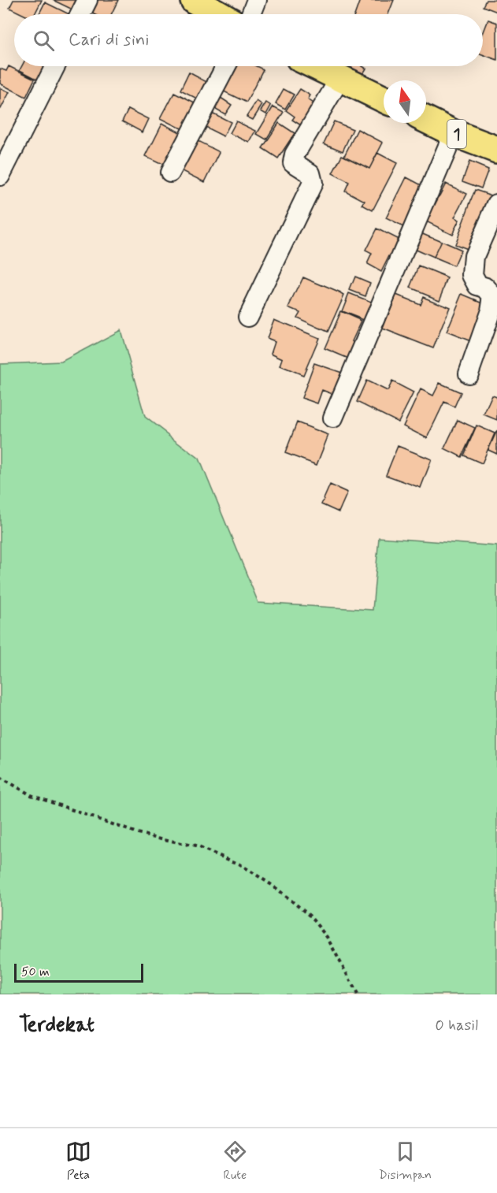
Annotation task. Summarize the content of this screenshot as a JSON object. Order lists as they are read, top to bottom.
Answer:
{
  "streets": {
    "highway": ["1"]
  },
  "scale_bar": "50 m",
  "north": "top",
  "page": {
    "search": "Cari di sini",
    "scale": "50 m",
    "heading": ["Terdekat", "0 hasil"],
    "nav": ["Peta", "Rute", "Disimpan"]
  }
}
